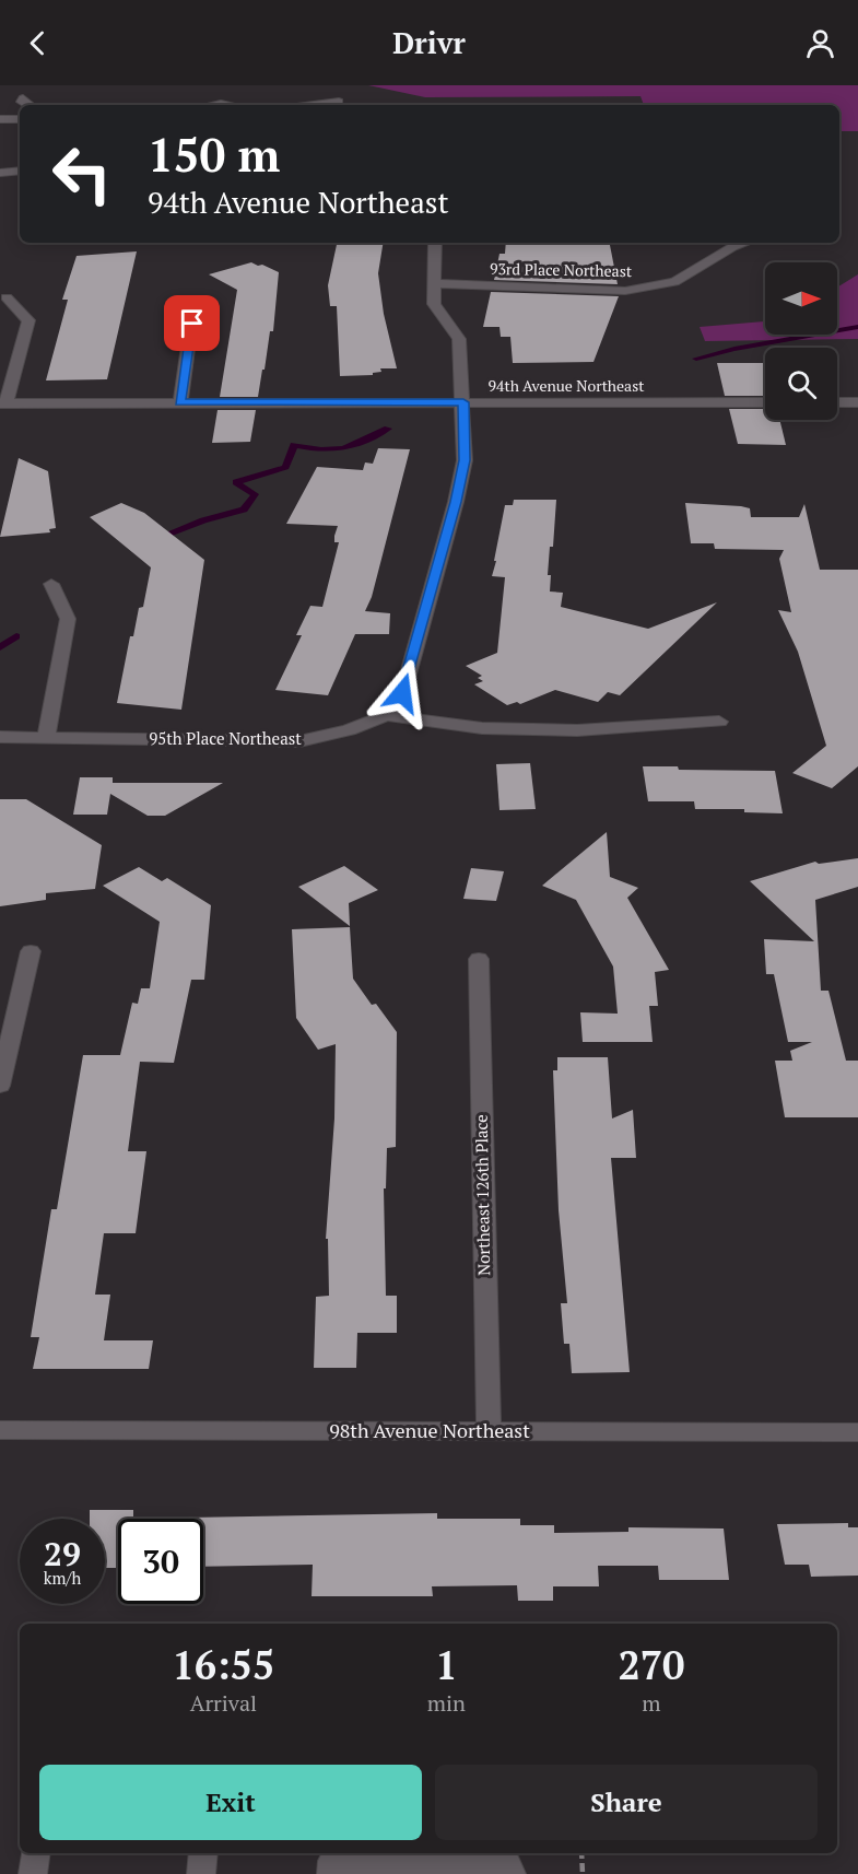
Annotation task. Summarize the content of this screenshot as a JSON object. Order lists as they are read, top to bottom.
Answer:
{
  "streets": {
    "street": [
      "93rd Place Northeast",
      "94th Avenue Northeast",
      "95th Place Northeast",
      "Northeast 126th Place",
      "98th Avenue Northeast"
    ]
  },
  "crossings": [
    ["Northeast 126th Place", "98th Avenue Northeast"]
  ],
  "north": "right",
  "page": {
    "header": "Drivr",
    "turn": ["150 m", "94th Avenue Northeast"],
    "speed": "29 km/h",
    "limit": "30",
    "eta": [
      "16:55",
      "Arrival",
      "1",
      "min",
      "270",
      "m"
    ],
    "buttons": ["Exit", "Share"]
  }
}
